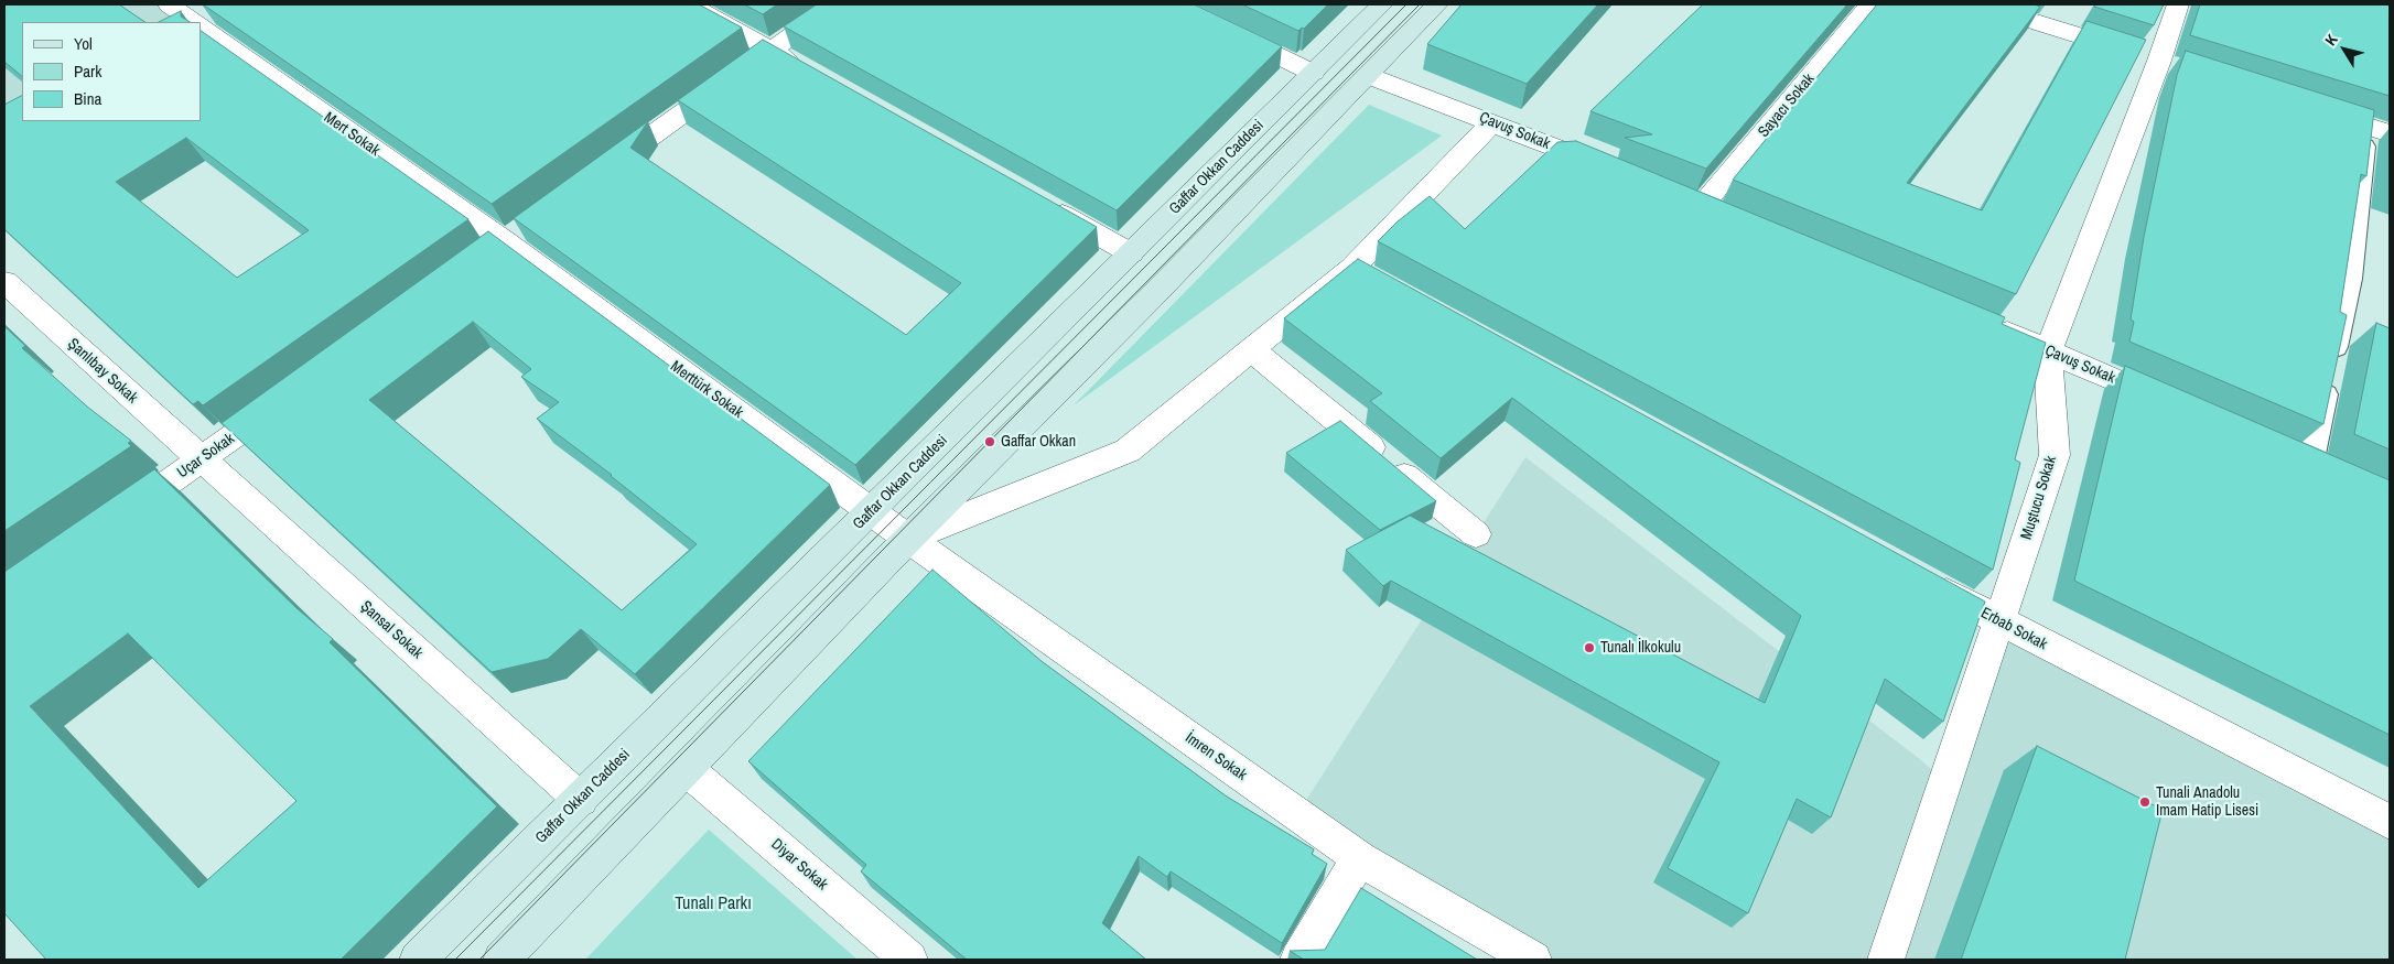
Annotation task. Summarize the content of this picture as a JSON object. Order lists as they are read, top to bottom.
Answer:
{
  "streets": {
    "main road": ["Gaffar Okkan Caddesi"],
    "street": [
      "Sayacı Sokak",
      "Çavuş Sokak",
      "Mert Sokak",
      "Şanlıbay Sokak",
      "Merttürk Sokak",
      "Uçar Sokak",
      "Muştucu Sokak",
      "Erbab Sokak",
      "Şansal Sokak",
      "İmren Sokak",
      "Diyar Sokak"
    ]
  },
  "crossings": [
    ["Çavuş Sokak", "Muştucu Sokak"],
    ["Mert Sokak", "Merttürk Sokak"],
    ["Gaffar Okkan Caddesi", "Merttürk Sokak"],
    ["Gaffar Okkan Caddesi", "Şansal Sokak"],
    ["Şanlıbay Sokak", "Uçar Sokak"],
    ["Şanlıbay Sokak", "Şansal Sokak"],
    ["Merttürk Sokak", "İmren Sokak"],
    ["Uçar Sokak", "Şansal Sokak"],
    ["Muştucu Sokak", "Erbab Sokak"]
  ],
  "parks": ["Tunalı Parkı"],
  "places": ["Gaffar Okkan", "Tunalı İlkokulu", "Tunali Anadolu Imam Hatip Lisesi"],
  "legend": ["Yol", "Park", "Bina"],
  "north": "top left"
}
